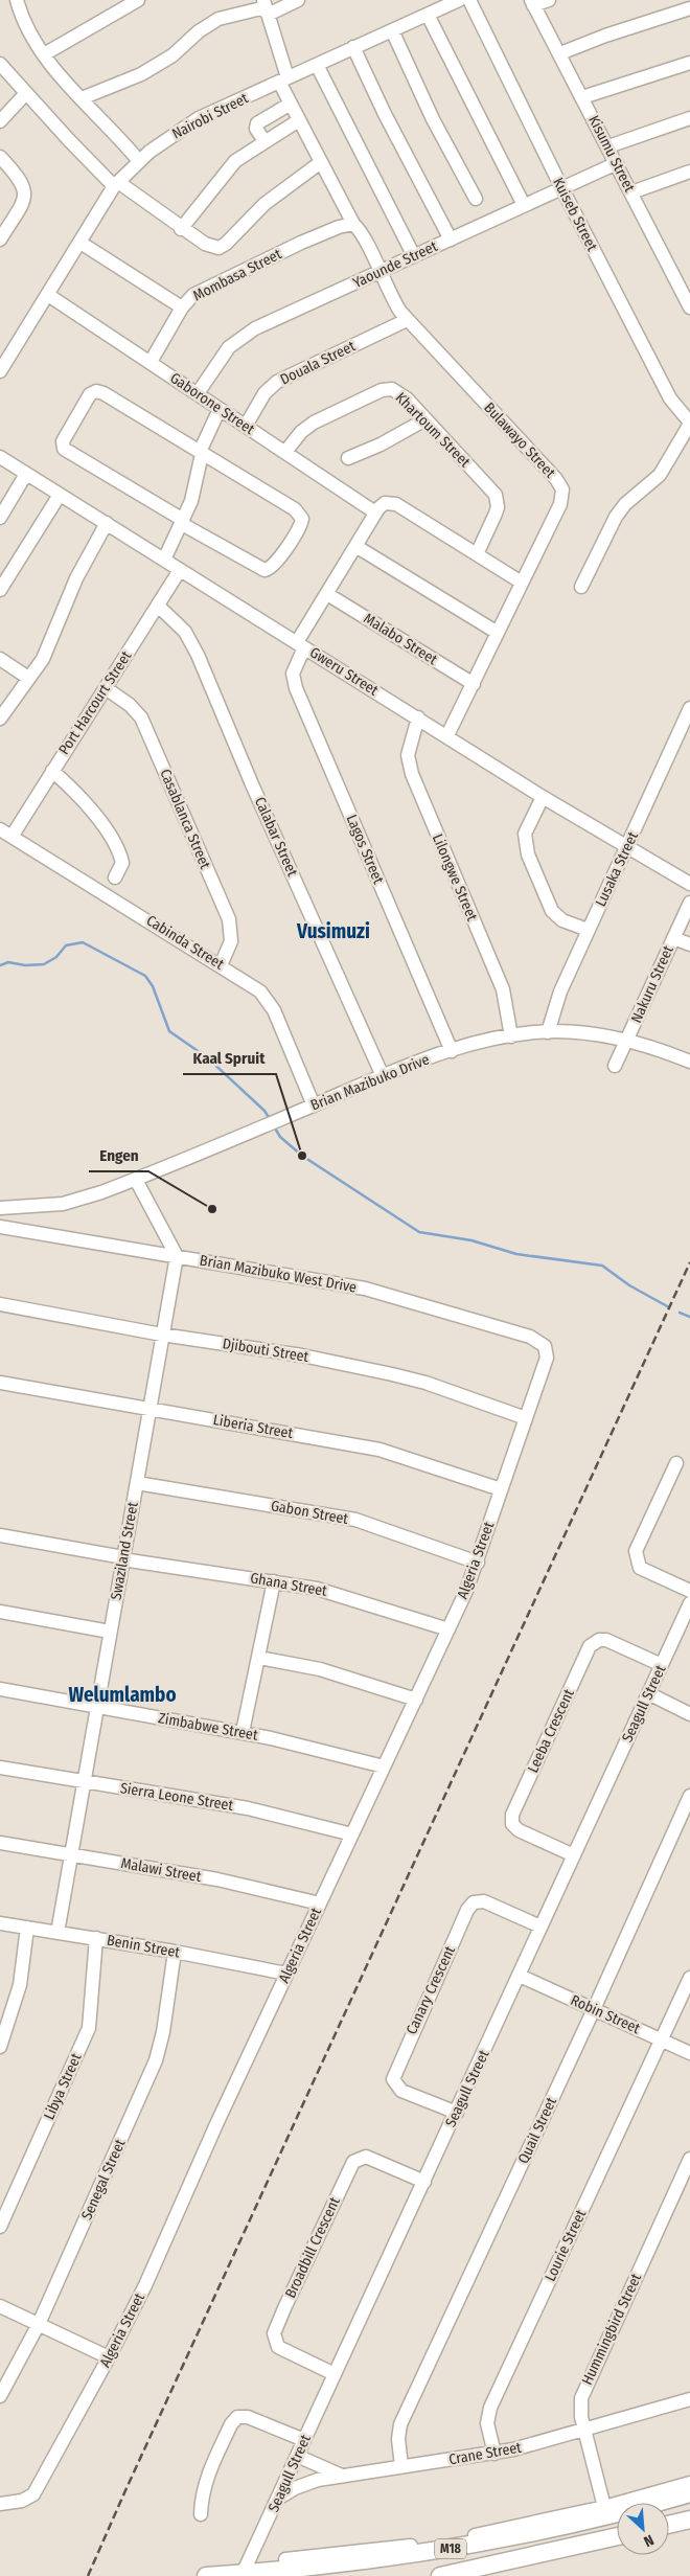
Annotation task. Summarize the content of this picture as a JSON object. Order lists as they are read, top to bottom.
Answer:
{
  "streets": {
    "main road": ["M18"],
    "street": [
      "Nairobi Street",
      "Kisumu Street",
      "Kuiseb Street",
      "Yaounde Street",
      "Mombasa Street",
      "Douala Street",
      "Gaborone Street",
      "Khartoum Street",
      "Bulawayo Street",
      "Malabo Street",
      "Gweru Street",
      "Port Harcourt Street",
      "Casablanca Street",
      "Calabar Street",
      "Lagos Street",
      "Lusaka Street",
      "Lilongwe Street",
      "Cabinda Street",
      "Nakuru Street",
      "Brian Mazibuko Drive",
      "Brian Mazibuko West Drive",
      "Djibouti Street",
      "Liberia Street",
      "Gabon Street",
      "Swaziland Street",
      "Algeria Street",
      "Ghana Street",
      "Seagull Street",
      "Zimbabwe Street",
      "Leeba Crescent",
      "Sierra Leone Street",
      "Malawi Street",
      "Benin Street",
      "Canary Crescent",
      "Robin Street",
      "Libya Street",
      "Quail Street",
      "Senegal Street",
      "Lourie Street",
      "Broadbill Crescent",
      "Hummingbird Street",
      "Crane Street"
    ]
  },
  "crossings": [
    ["Nairobi Street", "Gaborone Street"],
    ["Nairobi Street", "Bulawayo Street"],
    ["Kisumu Street", "Yaounde Street"],
    ["Kuiseb Street", "Yaounde Street"],
    ["Yaounde Street", "Gaborone Street"],
    ["Yaounde Street", "Bulawayo Street"],
    ["Mombasa Street", "Gaborone Street"],
    ["Mombasa Street", "Bulawayo Street"],
    ["Douala Street", "Gaborone Street"],
    ["Douala Street", "Bulawayo Street"],
    ["Gaborone Street", "Khartoum Street"],
    ["Gaborone Street", "Lagos Street"],
    ["Bulawayo Street", "Malabo Street"],
    ["Bulawayo Street", "Gweru Street"],
    ["Malabo Street", "Lagos Street"],
    ["Gweru Street", "Port Harcourt Street"],
    ["Gweru Street", "Lagos Street"],
    ["Gweru Street", "Lusaka Street"],
    ["Gweru Street", "Lilongwe Street"],
    ["Port Harcourt Street", "Casablanca Street"],
    ["Port Harcourt Street", "Calabar Street"],
    ["Port Harcourt Street", "Cabinda Street"],
    ["Casablanca Street", "Cabinda Street"],
    ["Calabar Street", "Brian Mazibuko Drive"],
    ["Lagos Street", "Brian Mazibuko Drive"],
    ["Lusaka Street", "Brian Mazibuko Drive"],
    ["Lilongwe Street", "Brian Mazibuko Drive"],
    ["Cabinda Street", "Brian Mazibuko Drive"],
    ["Nakuru Street", "Brian Mazibuko Drive"],
    ["Brian Mazibuko West Drive", "Swaziland Street"],
    ["Brian Mazibuko West Drive", "Algeria Street"],
    ["Djibouti Street", "Swaziland Street"],
    ["Djibouti Street", "Algeria Street"],
    ["Liberia Street", "Swaziland Street"],
    ["Liberia Street", "Algeria Street"],
    ["Gabon Street", "Swaziland Street"],
    ["Gabon Street", "Algeria Street"],
    ["Swaziland Street", "Ghana Street"],
    ["Swaziland Street", "Zimbabwe Street"],
    ["Swaziland Street", "Sierra Leone Street"],
    ["Swaziland Street", "Malawi Street"],
    ["Swaziland Street", "Benin Street"],
    ["Algeria Street", "Ghana Street"],
    ["Algeria Street", "Zimbabwe Street"],
    ["Algeria Street", "Sierra Leone Street"],
    ["Algeria Street", "Malawi Street"],
    ["Algeria Street", "Benin Street"],
    ["Seagull Street", "Leeba Crescent"],
    ["Seagull Street", "Canary Crescent"],
    ["Seagull Street", "Robin Street"],
    ["Seagull Street", "Broadbill Crescent"],
    ["Seagull Street", "Crane Street"],
    ["Seagull Street", "M18"],
    ["Benin Street", "Libya Street"],
    ["Benin Street", "Senegal Street"],
    ["Robin Street", "Quail Street"],
    ["Robin Street", "Lourie Street"],
    ["Quail Street", "Crane Street"],
    ["Lourie Street", "Crane Street"],
    ["Hummingbird Street", "Crane Street"]
  ],
  "districts": ["Vusimuzi", "Welumlambo"],
  "places": ["Kaal Spruit", "Engen"],
  "north": "bottom right"
}
